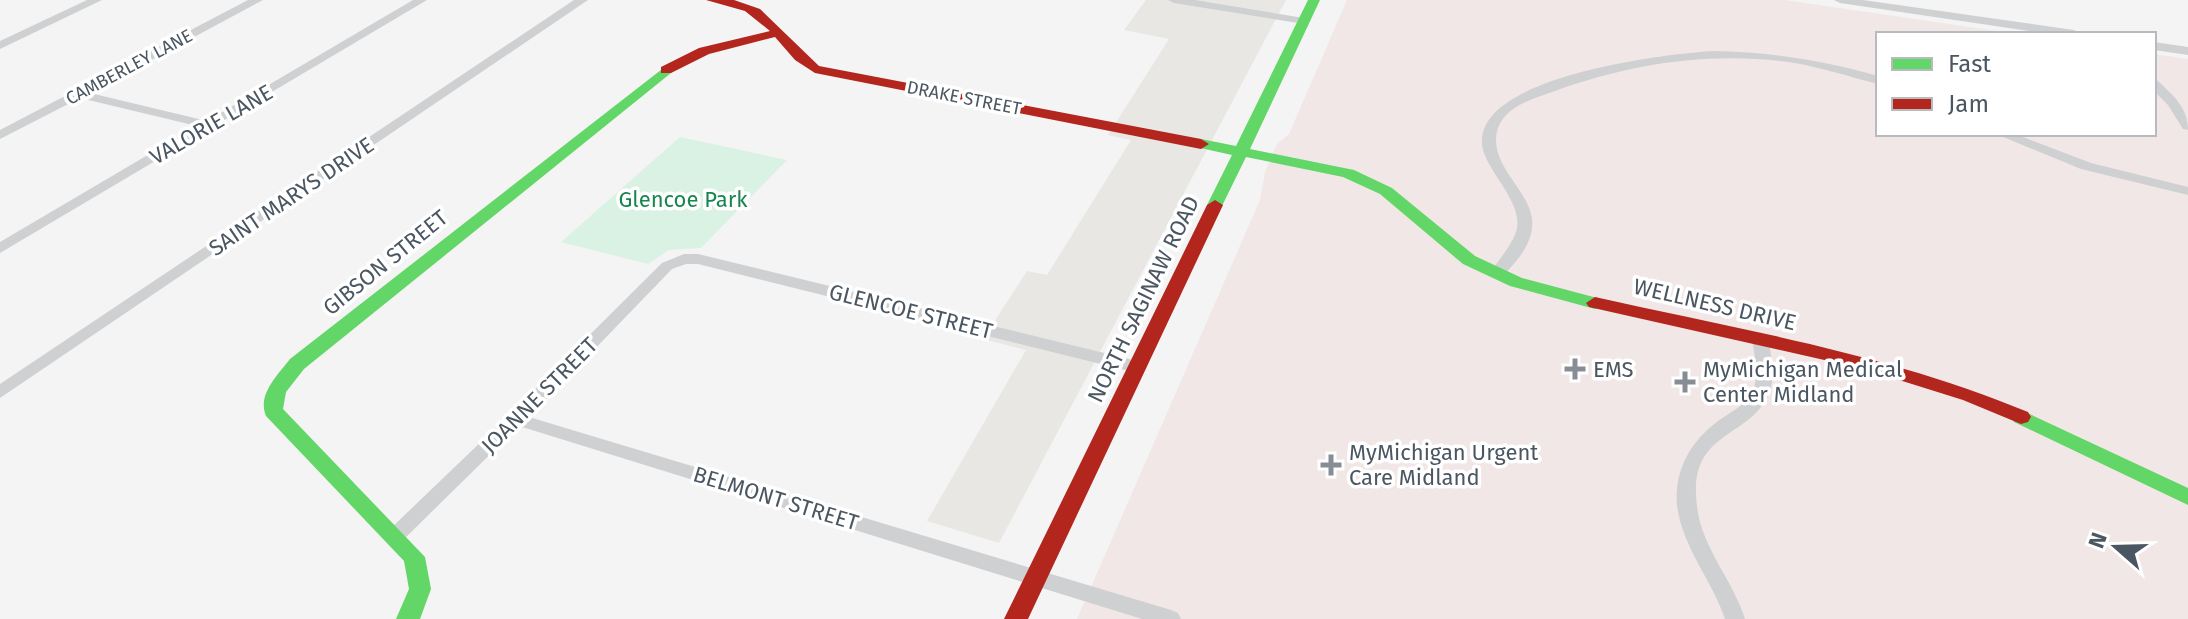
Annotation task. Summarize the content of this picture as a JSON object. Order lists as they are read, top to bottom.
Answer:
{
  "streets": {
    "street": [
      "CAMBERLEY LANE",
      "DRAKE STREET",
      "VALORIE LANE",
      "SAINT MARYS DRIVE",
      "GIBSON STREET",
      "NORTH SAGINAW ROAD",
      "WELLNESS DRIVE",
      "GLENCOE STREET",
      "JOANNE STREET",
      "BELMONT STREET"
    ]
  },
  "crossings": [
    ["DRAKE STREET", "GIBSON STREET"],
    ["DRAKE STREET", "NORTH SAGINAW ROAD"],
    ["DRAKE STREET", "WELLNESS DRIVE"],
    ["GIBSON STREET", "JOANNE STREET"],
    ["NORTH SAGINAW ROAD", "WELLNESS DRIVE"],
    ["NORTH SAGINAW ROAD", "GLENCOE STREET"],
    ["NORTH SAGINAW ROAD", "BELMONT STREET"],
    ["GLENCOE STREET", "JOANNE STREET"],
    ["JOANNE STREET", "BELMONT STREET"]
  ],
  "parks": ["Glencoe Park"],
  "places": {
    "health": ["EMS", "MyMichigan Medical Center Midland", "MyMichigan Urgent Care Midland"]
  },
  "legend": ["Fast", "Jam"],
  "north": "left"
}
